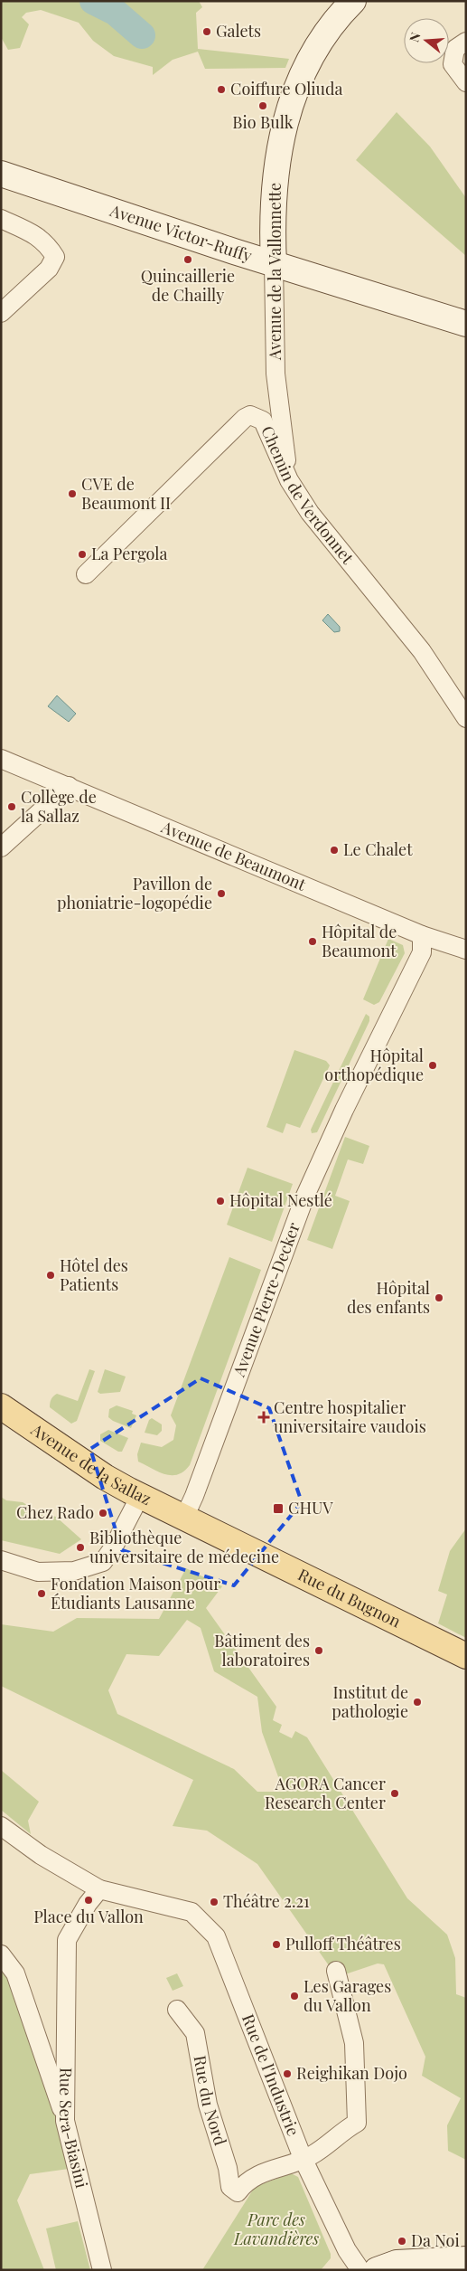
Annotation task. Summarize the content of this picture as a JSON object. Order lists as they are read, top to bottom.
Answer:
{
  "streets": {
    "main road": ["Avenue de la Sallaz", "Rue du Bugnon"],
    "street": [
      "Avenue Victor-Ruffy",
      "Avenue de la Vallonnette",
      "Chemin de Verdonnet",
      "Avenue de Beaumont",
      "Avenue Pierre-Decker",
      "Rue de l'Industrie",
      "Rue du Nord",
      "Rue Sera-Biasini"
    ]
  },
  "crossings": [
    ["Avenue Victor-Ruffy", "Avenue de la Vallonnette"],
    ["Avenue de la Vallonnette", "Chemin de Verdonnet"],
    ["Avenue de Beaumont", "Avenue Pierre-Decker"],
    ["Avenue Pierre-Decker", "Avenue de la Sallaz"],
    ["Avenue Pierre-Decker", "Rue du Bugnon"],
    ["Avenue de la Sallaz", "Rue du Bugnon"],
    ["Rue de l'Industrie", "Rue du Nord"],
    ["Rue de l'Industrie", "Rue Sera-Biasini"]
  ],
  "parks": ["Parc des Lavandières"],
  "places": {
    "other": [
      "Galets",
      "Coiffure Oliuda",
      "Bio Bulk",
      "Quincaillerie de Chailly",
      "CVE de Beaumont II",
      "La Pergola",
      "Collège de la Sallaz",
      "Le Chalet",
      "Pavillon de phoniatrie-logopédie",
      "Hôpital de Beaumont",
      "Hôpital orthopédique",
      "Hôpital Nestlé",
      "Hôtel des Patients",
      "Hôpital des enfants",
      "Chez Rado",
      "Bibliothèque universitaire de médecine",
      "Fondation Maison pour Étudiants Lausanne",
      "Bâtiment des laboratoires",
      "Institut de pathologie",
      "AGORA Cancer Research Center",
      "Place du Vallon",
      "Théâtre 2.21",
      "Pulloff Théâtres",
      "Les Garages du Vallon",
      "Reighikan Dojo",
      "Da Noi"
    ],
    "health": ["Centre hospitalier universitaire vaudois"],
    "transit": ["CHUV"]
  },
  "north": "left"
}
